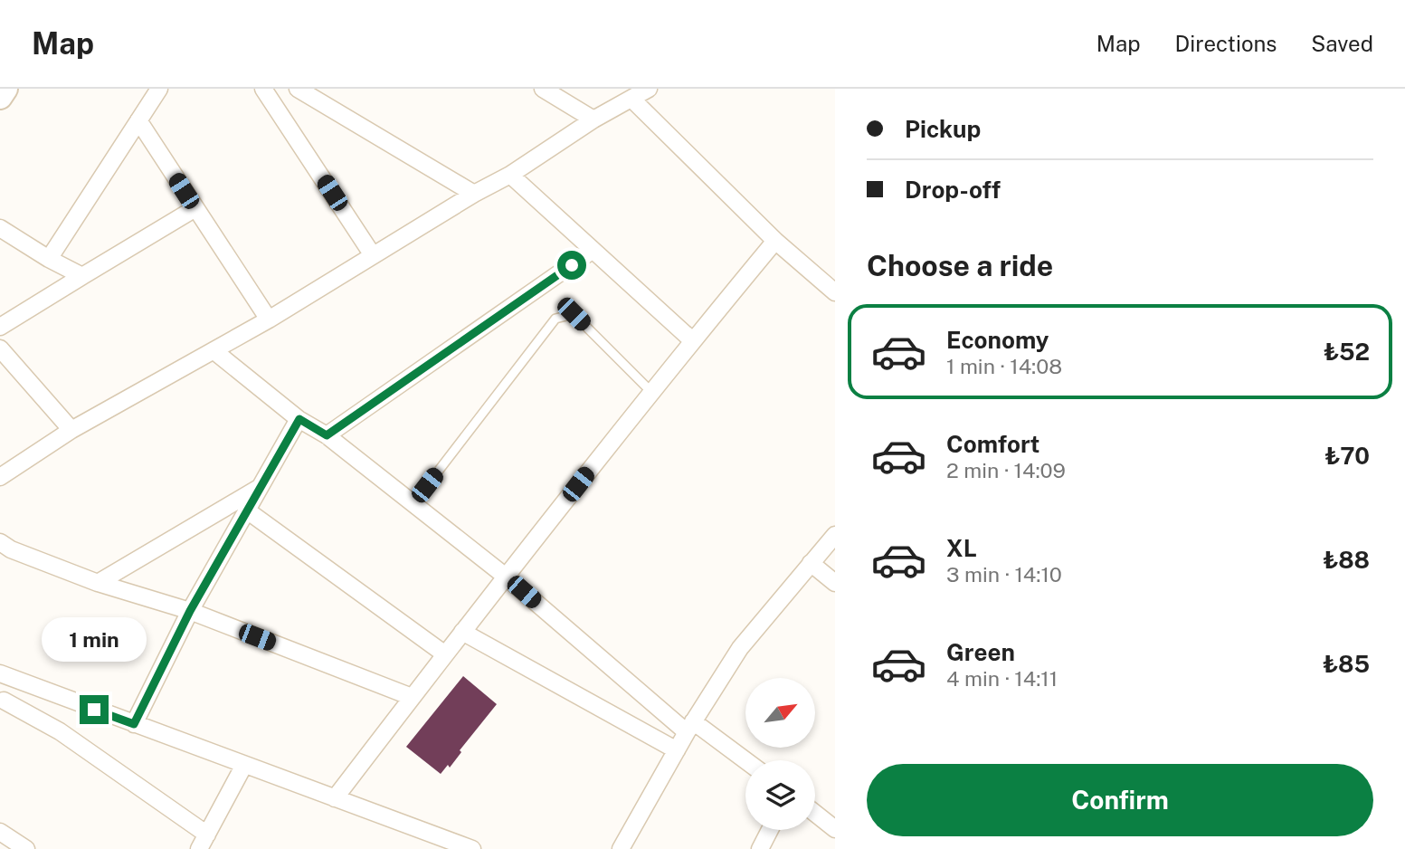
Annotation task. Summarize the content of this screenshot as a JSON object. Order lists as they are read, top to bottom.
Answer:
{
  "north": "top right",
  "page": {
    "header": "Map",
    "nav": ["Map", "Directions", "Saved"],
    "banner": ["Pickup", "Drop-off"],
    "heading": "Choose a ride",
    "list": [
      {
        "name": "Economy",
        "note": "1 min · 14:08",
        "value": "₺52"
      },
      {
        "name": "Comfort",
        "note": "2 min · 14:09",
        "value": "₺70"
      },
      {
        "name": "XL",
        "note": "3 min · 14:10",
        "value": "₺88"
      },
      {
        "name": "Green",
        "note": "4 min · 14:11",
        "value": "₺85"
      }
    ],
    "bubble": "1 min",
    "buttons": "Confirm"
  }
}
